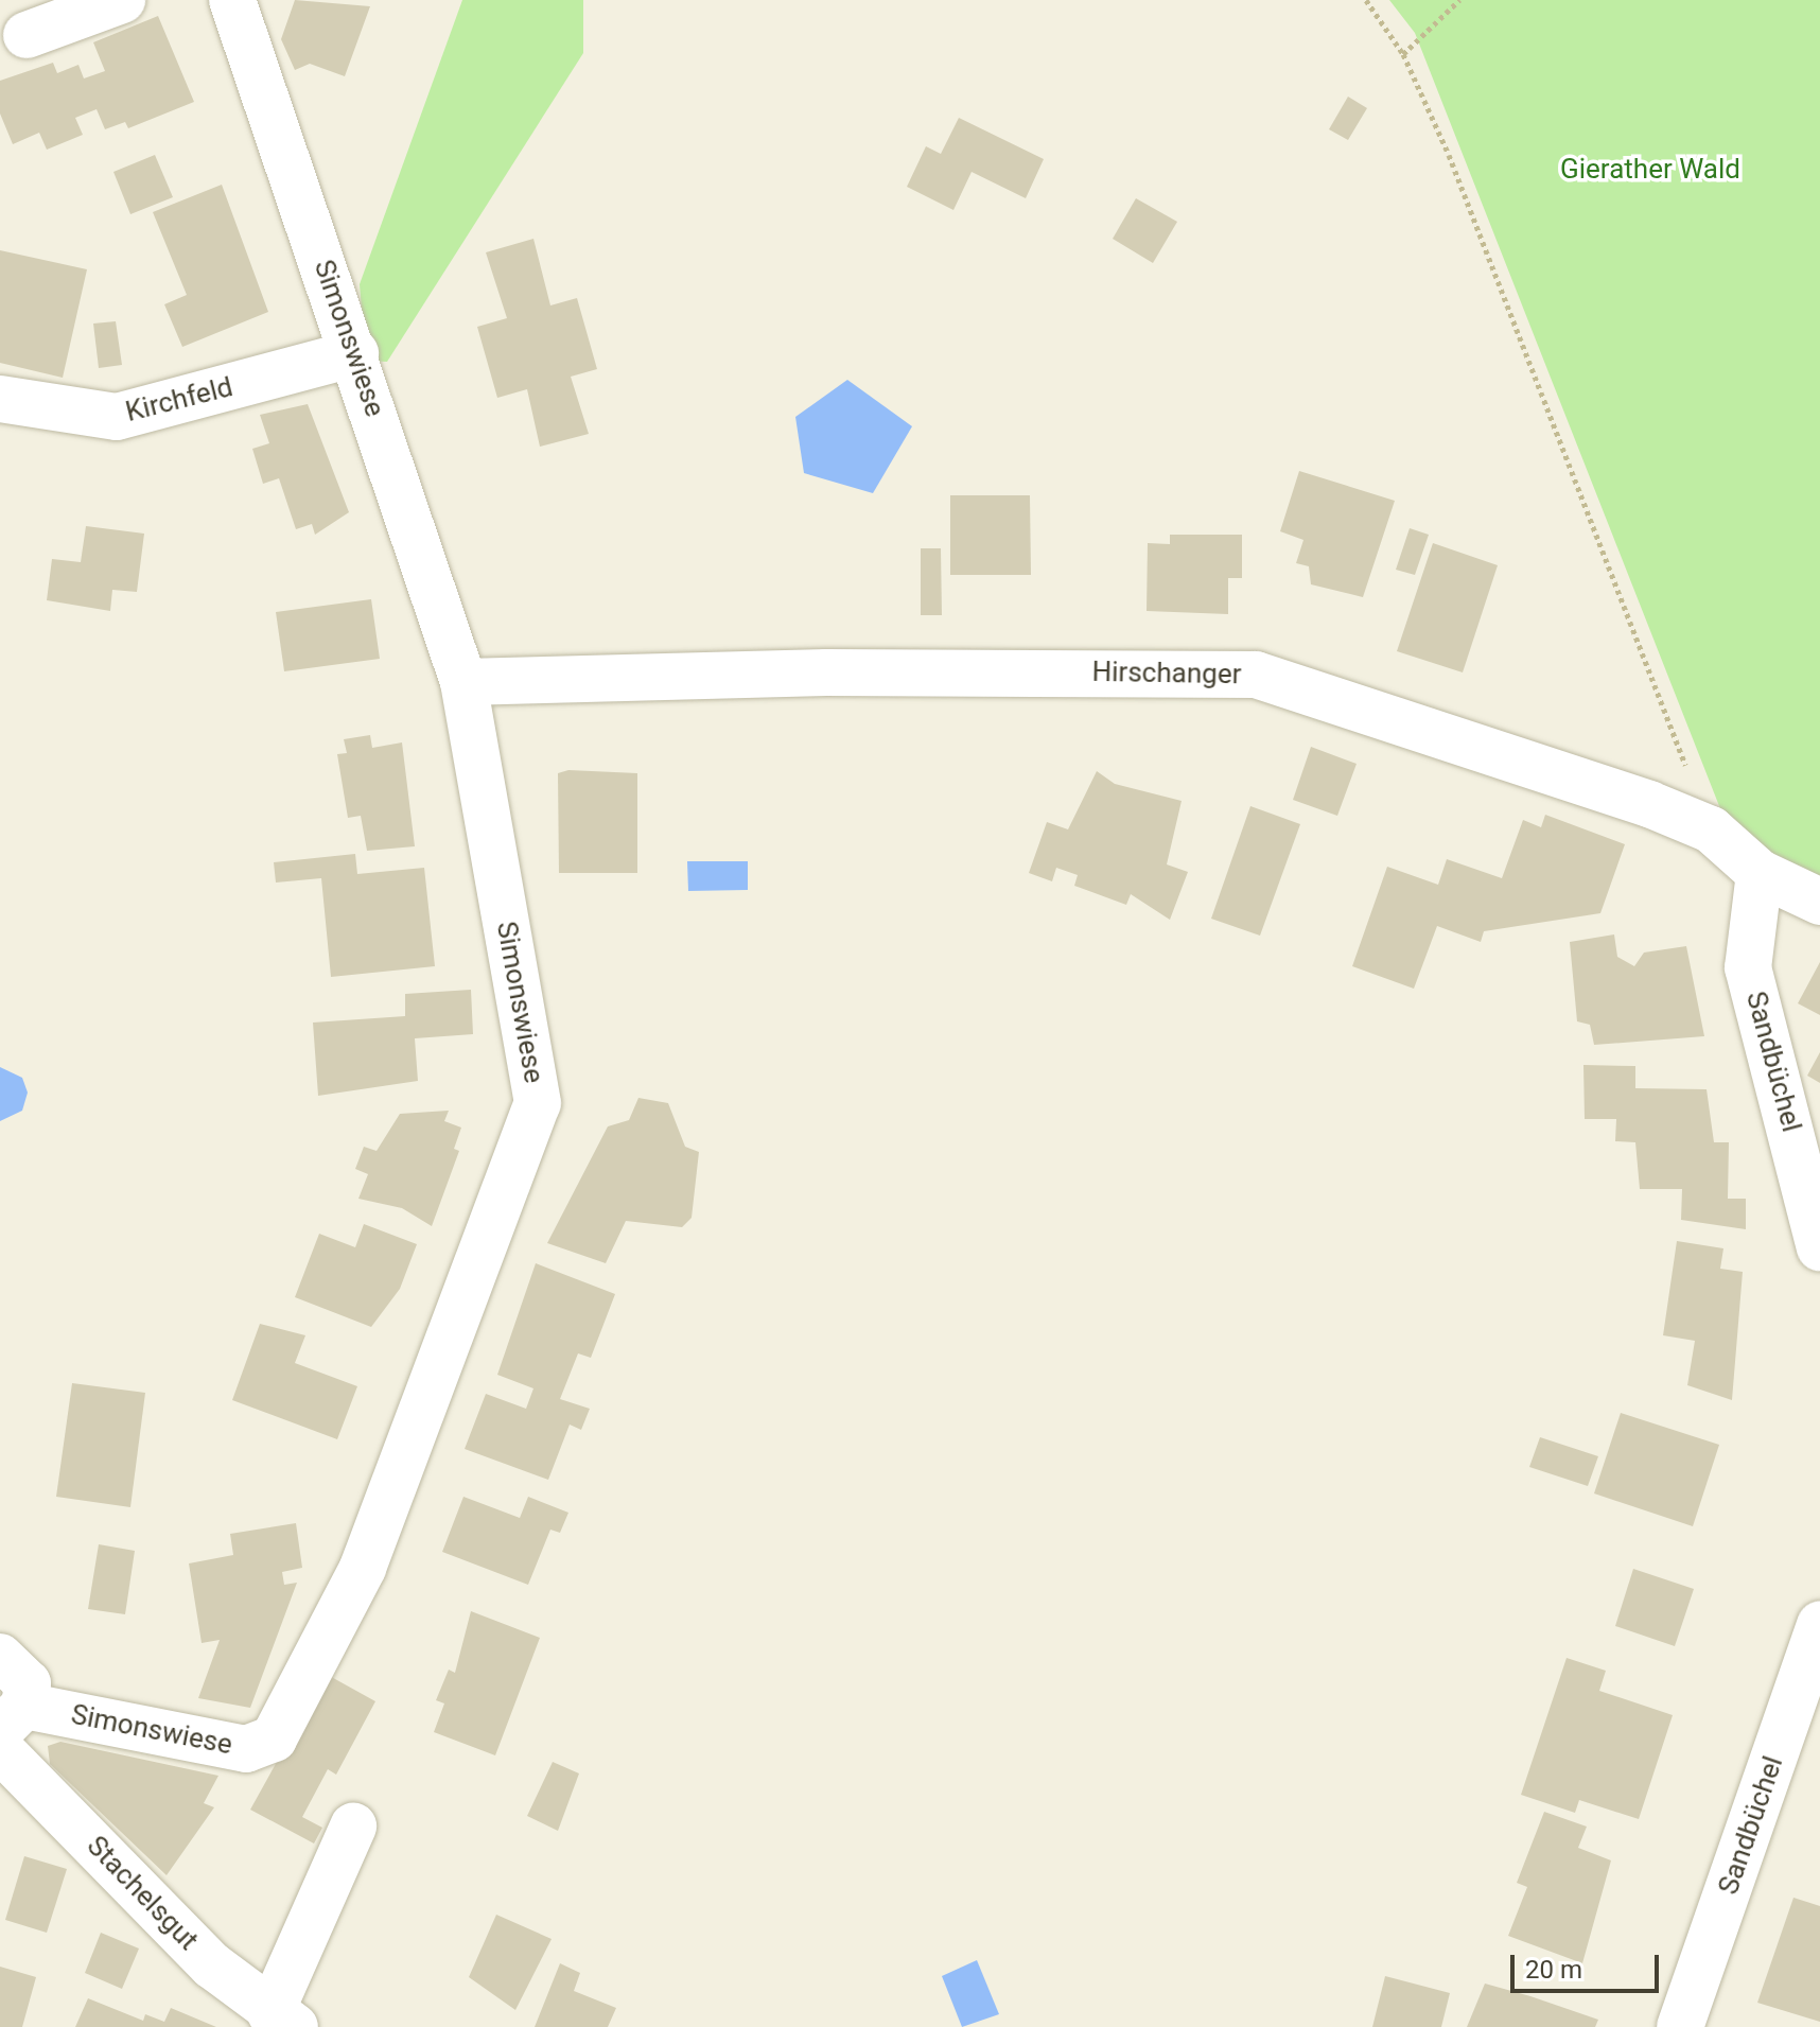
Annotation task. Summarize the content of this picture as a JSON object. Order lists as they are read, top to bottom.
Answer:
{
  "streets": {
    "street": [
      "Simonswiese",
      "Kirchfeld",
      "Hirschanger",
      "Sandbüchel",
      "Stachelsgut"
    ]
  },
  "crossings": [
    ["Simonswiese", "Kirchfeld"],
    ["Simonswiese", "Hirschanger"],
    ["Hirschanger", "Sandbüchel"]
  ],
  "parks": ["Gierather Wald"],
  "scale_bar": "20 m"
}
